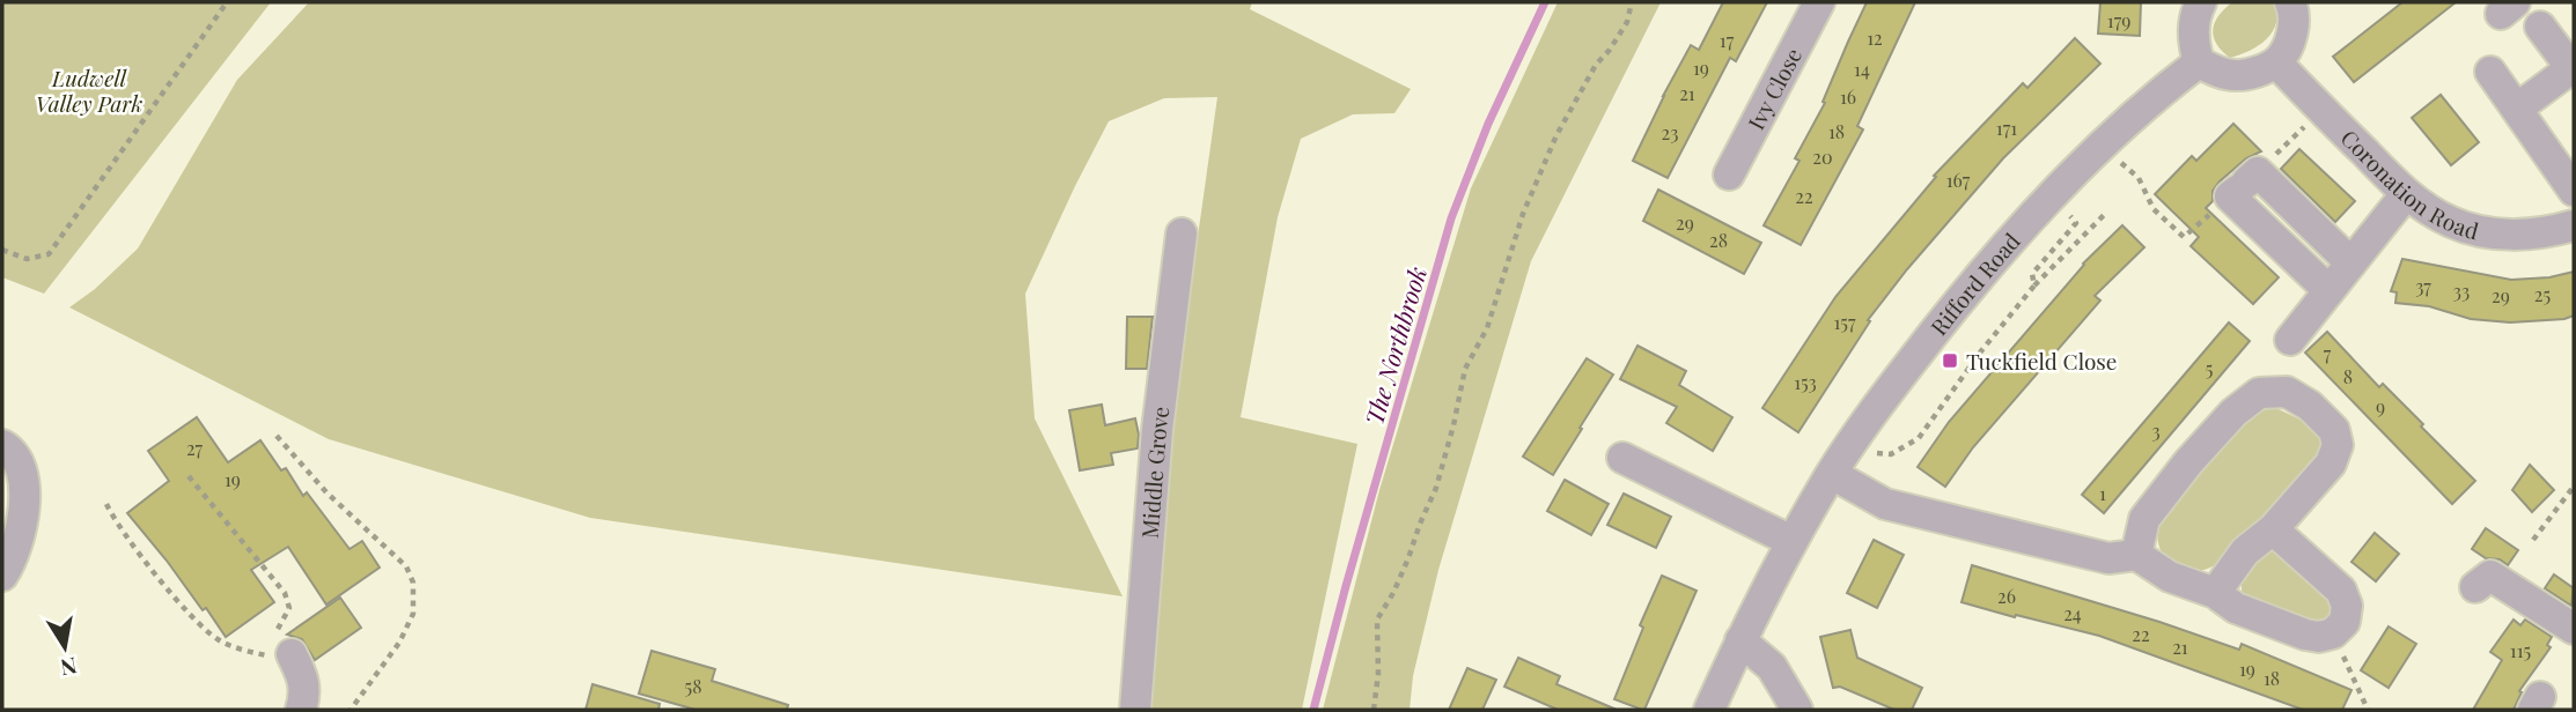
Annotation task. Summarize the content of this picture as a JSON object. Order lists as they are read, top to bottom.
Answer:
{
  "streets": {
    "street": [
      "Ivy Close",
      "Coronation Road",
      "Rifford Road",
      "Middle Grove"
    ]
  },
  "water": ["The Northbrook"],
  "parks": ["Ludwell Valley Park"],
  "places": {
    "transit": ["Tuckfield Close"]
  },
  "house_numbers": [
    "179",
    "12",
    "17",
    "19",
    "14",
    "21",
    "16",
    "171",
    "18",
    "23",
    "20",
    "167",
    "22",
    "29",
    "28",
    "37",
    "33",
    "25",
    "29",
    "157",
    "7",
    "5",
    "8",
    "153",
    "9",
    "3",
    "27",
    "19",
    "1",
    "26",
    "24",
    "22",
    "21",
    "115",
    "19",
    "18",
    "58"
  ],
  "north": "bottom"
}
